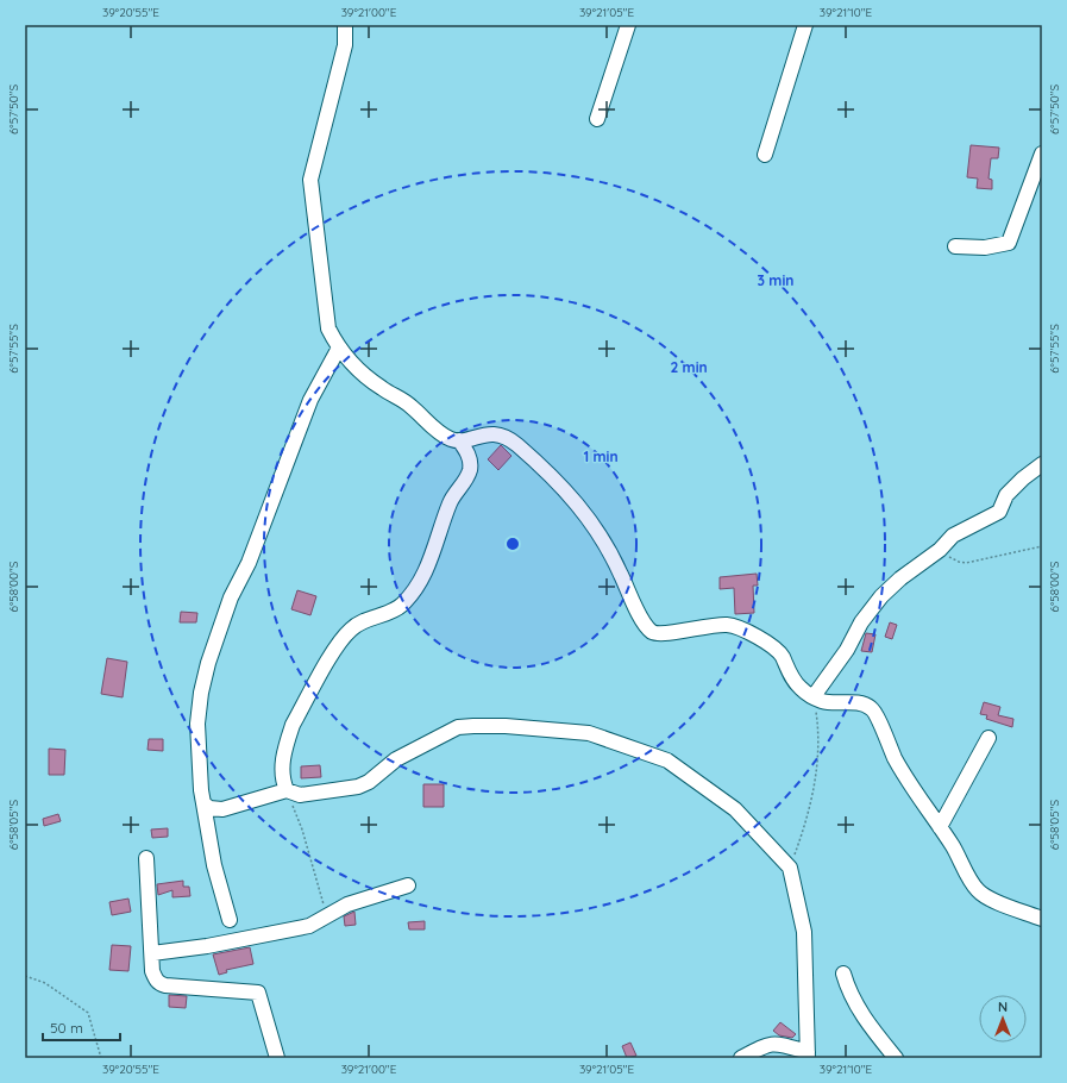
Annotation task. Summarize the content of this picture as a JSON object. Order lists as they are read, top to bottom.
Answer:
{
  "scale_bar": "50 m",
  "north": "top",
  "coordinates": [
    "39°20'55\"E",
    "39°21'00\"E",
    "39°21'05\"E",
    "39°21'10\"E",
    "6°57'50\"S",
    "6°57'55\"S",
    "6°58'00\"S",
    "6°58'05\"S"
  ],
  "rings": ["3 min", "2 min", "1 min"]
}
